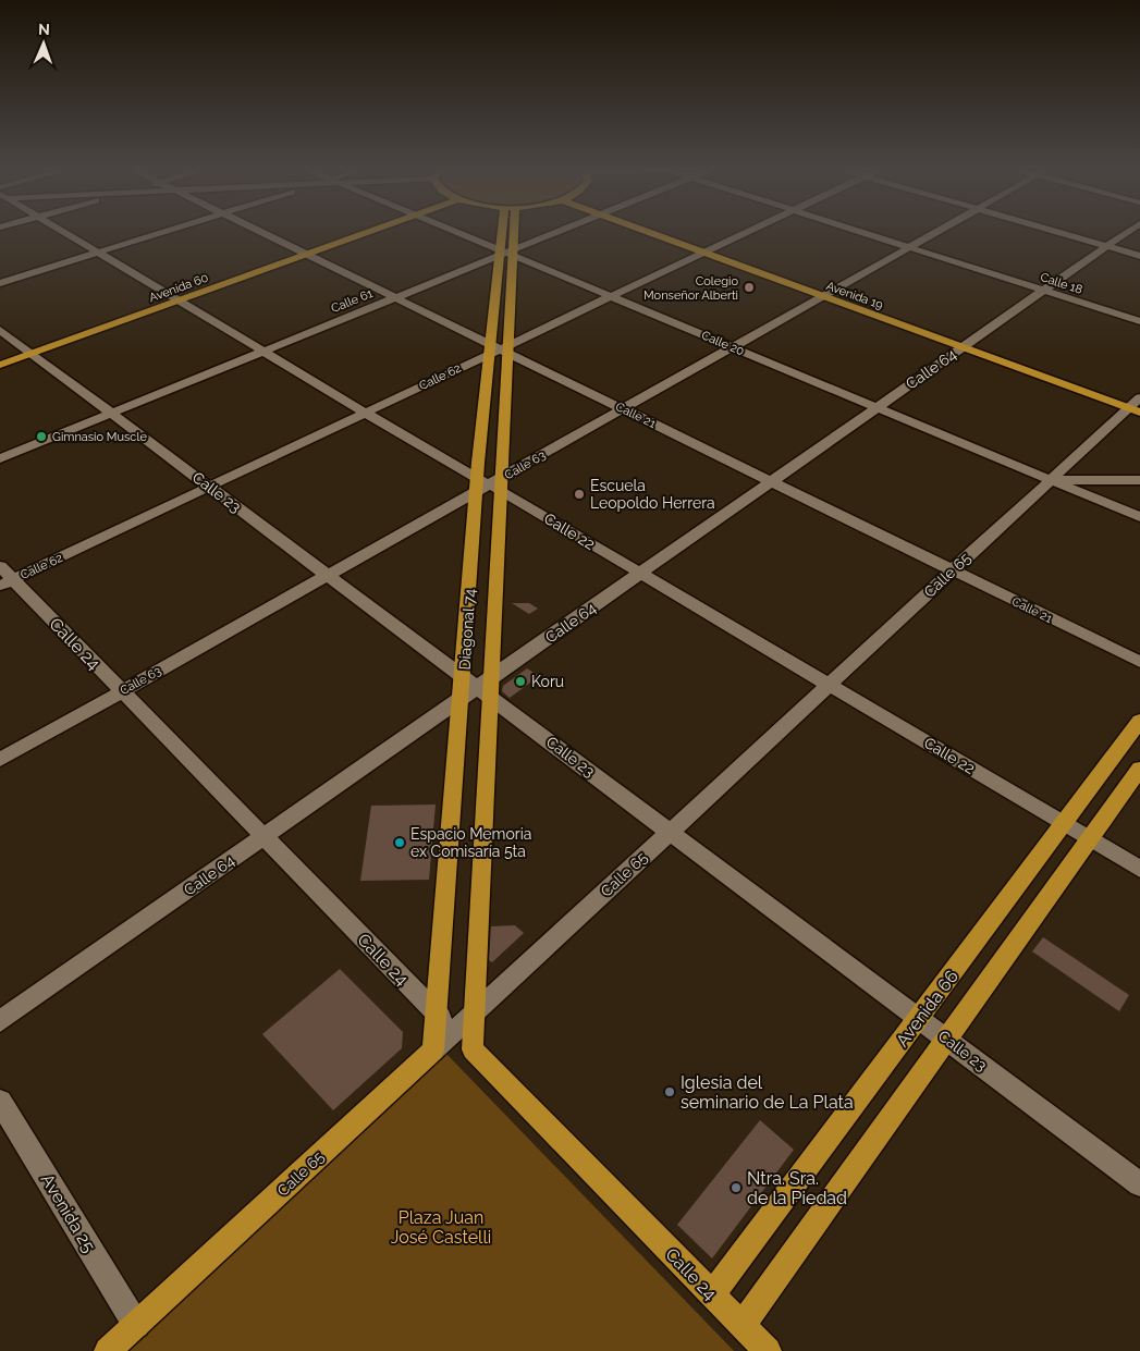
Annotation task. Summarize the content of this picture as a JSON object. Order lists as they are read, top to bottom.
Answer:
{
  "streets": {
    "main road": [
      "Avenida 60",
      "Avenida 19",
      "Calle 65",
      "Diagonal 74",
      "Calle 24",
      "Avenida 66"
    ],
    "street": [
      "Calle 18",
      "Calle 61",
      "Calle 20",
      "Calle 64",
      "Calle 62",
      "Calle 21",
      "Calle 63",
      "Calle 23",
      "Calle 22",
      "Avenida 25"
    ]
  },
  "crossings": [
    ["Calle 18", "Calle 64"],
    ["Calle 18", "Calle 63"],
    ["Avenida 60", "Calle 21"],
    ["Avenida 60", "Calle 23"],
    ["Avenida 60", "Calle 22"],
    ["Avenida 19", "Calle 64"],
    ["Avenida 19", "Calle 62"],
    ["Avenida 19", "Calle 63"],
    ["Avenida 19", "Calle 65"],
    ["Calle 61", "Calle 20"],
    ["Calle 61", "Calle 21"],
    ["Calle 61", "Calle 23"],
    ["Calle 61", "Calle 22"],
    ["Calle 61", "Diagonal 74"],
    ["Calle 20", "Calle 64"],
    ["Calle 20", "Calle 62"],
    ["Calle 20", "Calle 63"],
    ["Calle 20", "Calle 65"],
    ["Calle 20", "Diagonal 74"],
    ["Calle 64", "Calle 21"],
    ["Calle 64", "Calle 23"],
    ["Calle 64", "Calle 22"],
    ["Calle 64", "Diagonal 74"],
    ["Calle 64", "Calle 24"],
    ["Calle 62", "Calle 21"],
    ["Calle 62", "Calle 23"],
    ["Calle 62", "Calle 22"],
    ["Calle 62", "Diagonal 74"],
    ["Calle 62", "Calle 24"],
    ["Calle 21", "Calle 63"],
    ["Calle 21", "Calle 65"],
    ["Calle 21", "Diagonal 74"],
    ["Calle 63", "Calle 23"],
    ["Calle 63", "Calle 22"],
    ["Calle 63", "Diagonal 74"],
    ["Calle 63", "Calle 24"],
    ["Calle 23", "Calle 65"],
    ["Calle 23", "Diagonal 74"],
    ["Calle 23", "Avenida 66"],
    ["Calle 22", "Calle 65"],
    ["Calle 22", "Diagonal 74"],
    ["Calle 22", "Avenida 66"],
    ["Calle 65", "Diagonal 74"],
    ["Calle 65", "Calle 24"],
    ["Calle 65", "Avenida 25"],
    ["Diagonal 74", "Calle 24"],
    ["Calle 24", "Avenida 66"]
  ],
  "parks": ["Plaza Juan José Castelli"],
  "places": [
    "Colegio Monseñor Alberti",
    "Gimnasio Muscle",
    "Escuela Leopoldo Herrera",
    "Koru",
    "Espacio Memoria ex Comisaría 5ta",
    "Iglesia del seminario de La Plata",
    "Ntra. Sra. de la Piedad"
  ],
  "north": "top"
}
